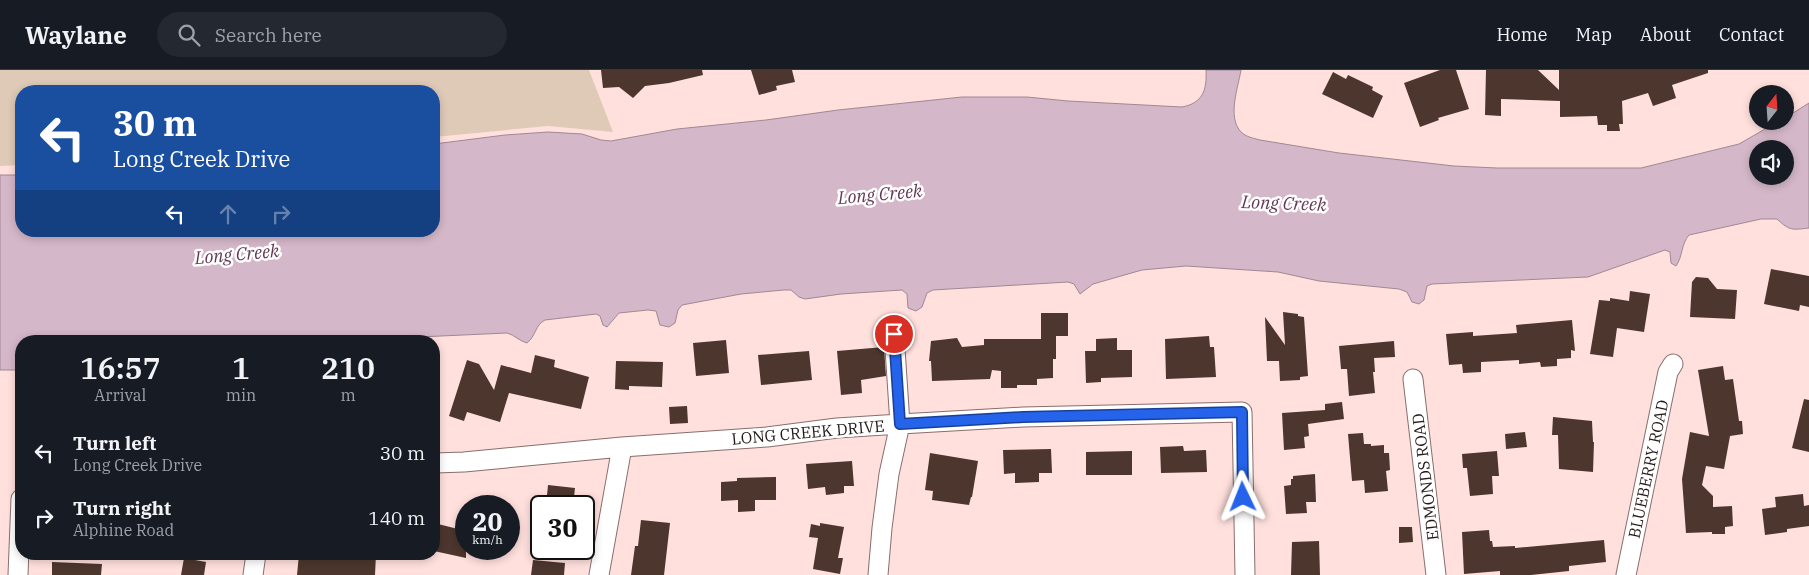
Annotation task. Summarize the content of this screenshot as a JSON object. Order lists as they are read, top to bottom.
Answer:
{
  "streets": {
    "street": ["LONG CREEK DRIVE", "BLUEBERRY ROAD", "EDMONDS ROAD"]
  },
  "water": ["Long Creek"],
  "north": "top",
  "page": {
    "header": "Waylane",
    "search": "Search here",
    "nav": [
      "Home",
      "Map",
      "About",
      "Contact"
    ],
    "turn": ["30 m", "Long Creek Drive"],
    "eta": [
      "16:57",
      "Arrival",
      "1",
      "min",
      "210",
      "m"
    ],
    "list": [
      {
        "name": "Turn left",
        "note": "Long Creek Drive",
        "value": "30 m"
      },
      {
        "name": "Turn right",
        "note": "Alphine Road",
        "value": "140 m"
      }
    ],
    "speed": "20 km/h",
    "limit": "30"
  }
}
